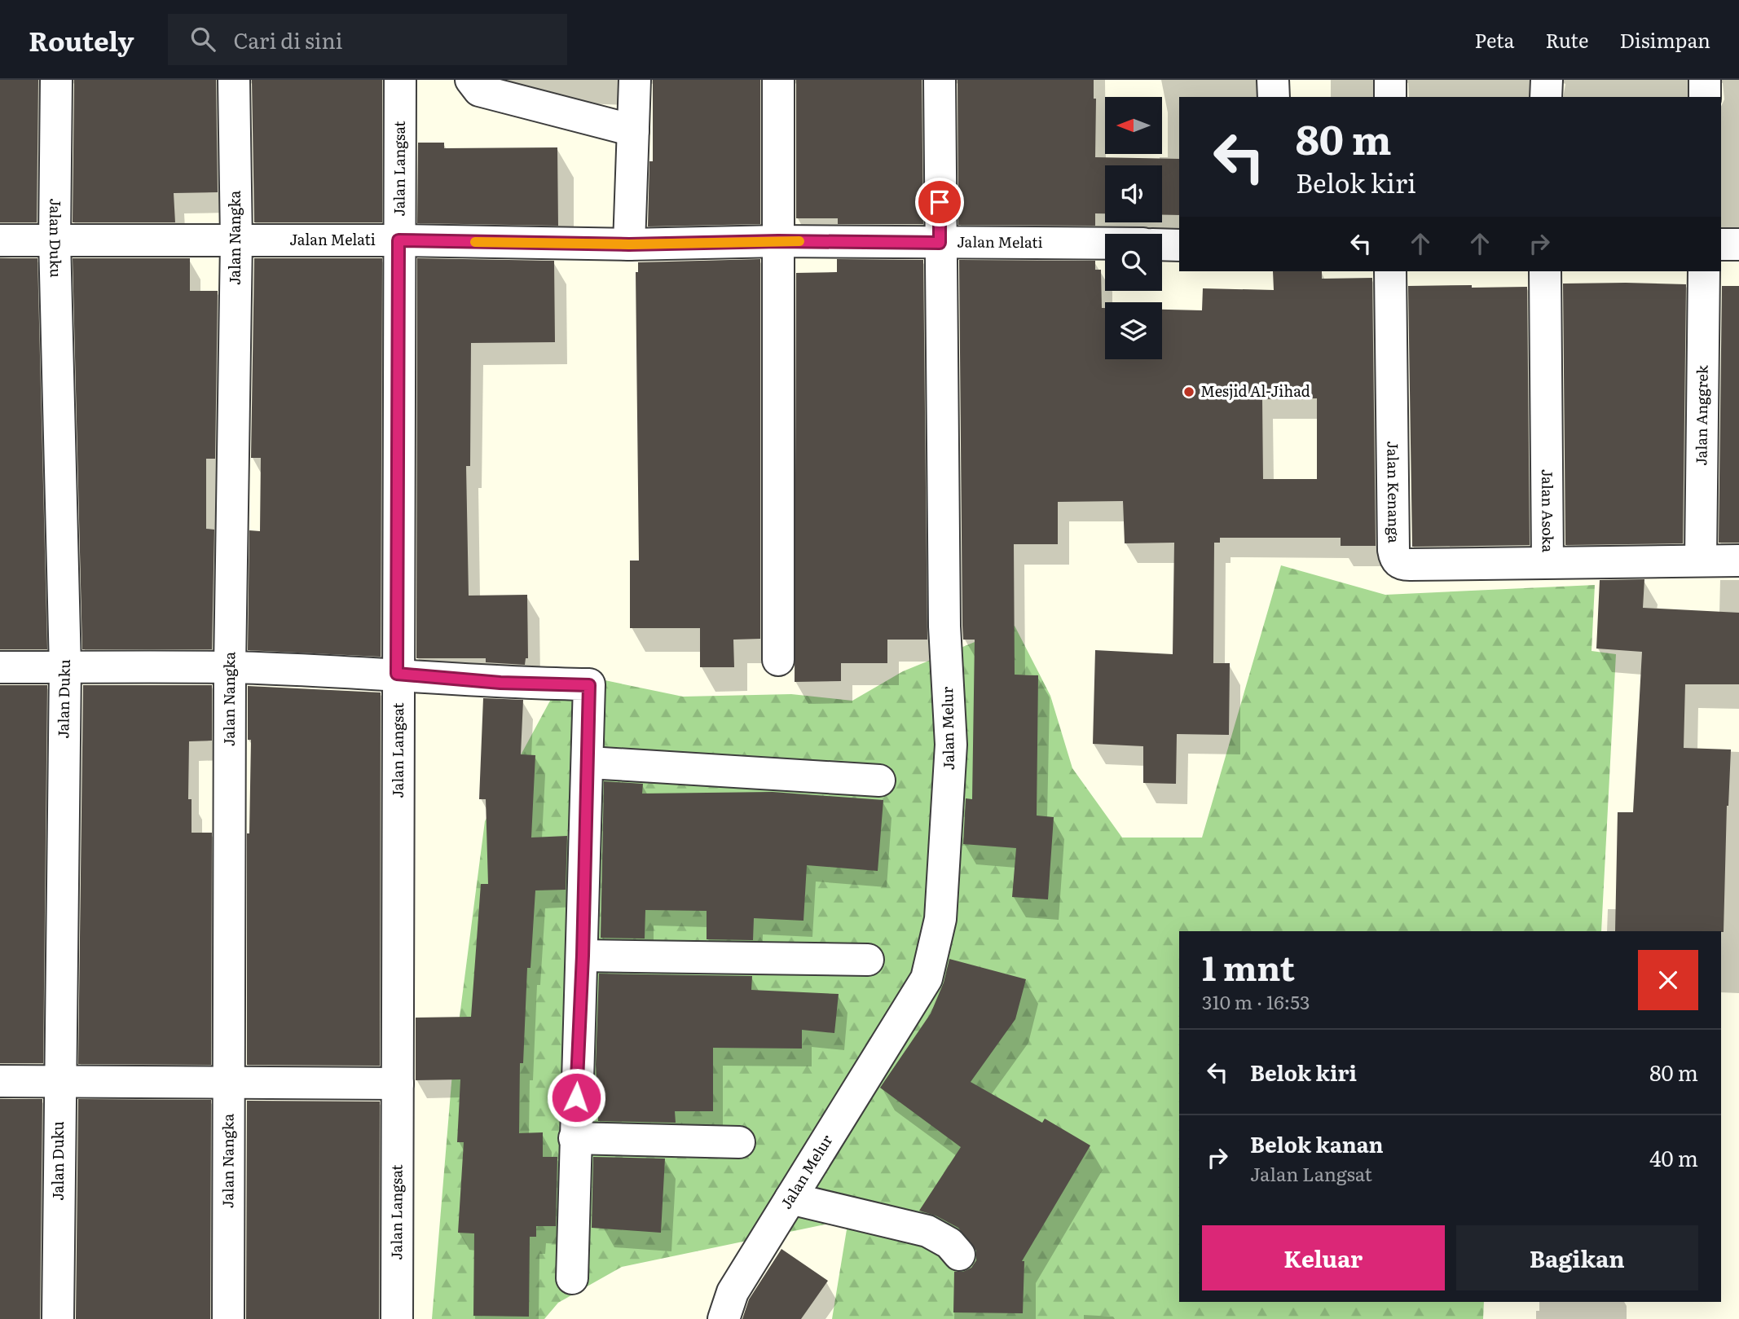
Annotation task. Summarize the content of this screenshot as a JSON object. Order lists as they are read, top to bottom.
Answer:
{
  "streets": {
    "street": [
      "Jalan Langsat",
      "Jalan Duku",
      "Jalan Nangka",
      "Jalan Melati",
      "Jalan Anggrek",
      "Jalan Kenanga",
      "Jalan Asoka",
      "Jalan Melur"
    ]
  },
  "crossings": [
    ["Jalan Langsat", "Jalan Melati"],
    ["Jalan Duku", "Jalan Melati"],
    ["Jalan Nangka", "Jalan Melati"],
    ["Jalan Melati", "Jalan Melur"],
    ["Jalan Anggrek", "Jalan Asoka"],
    ["Jalan Kenanga", "Jalan Asoka"]
  ],
  "places": ["Mesjid Al-Jihad"],
  "north": "left",
  "page": {
    "header": "Routely",
    "search": "Cari di sini",
    "nav": ["Peta", "Rute", "Disimpan"],
    "turn": ["80 m", "Belok kiri"],
    "heading": ["1 mnt", "310 m · 16:53"],
    "list": [
      {
        "name": "Belok kiri",
        "value": "80 m"
      },
      {
        "name": "Belok kanan",
        "note": "Jalan Langsat",
        "value": "40 m"
      }
    ],
    "buttons": ["Keluar", "Bagikan"]
  }
}
